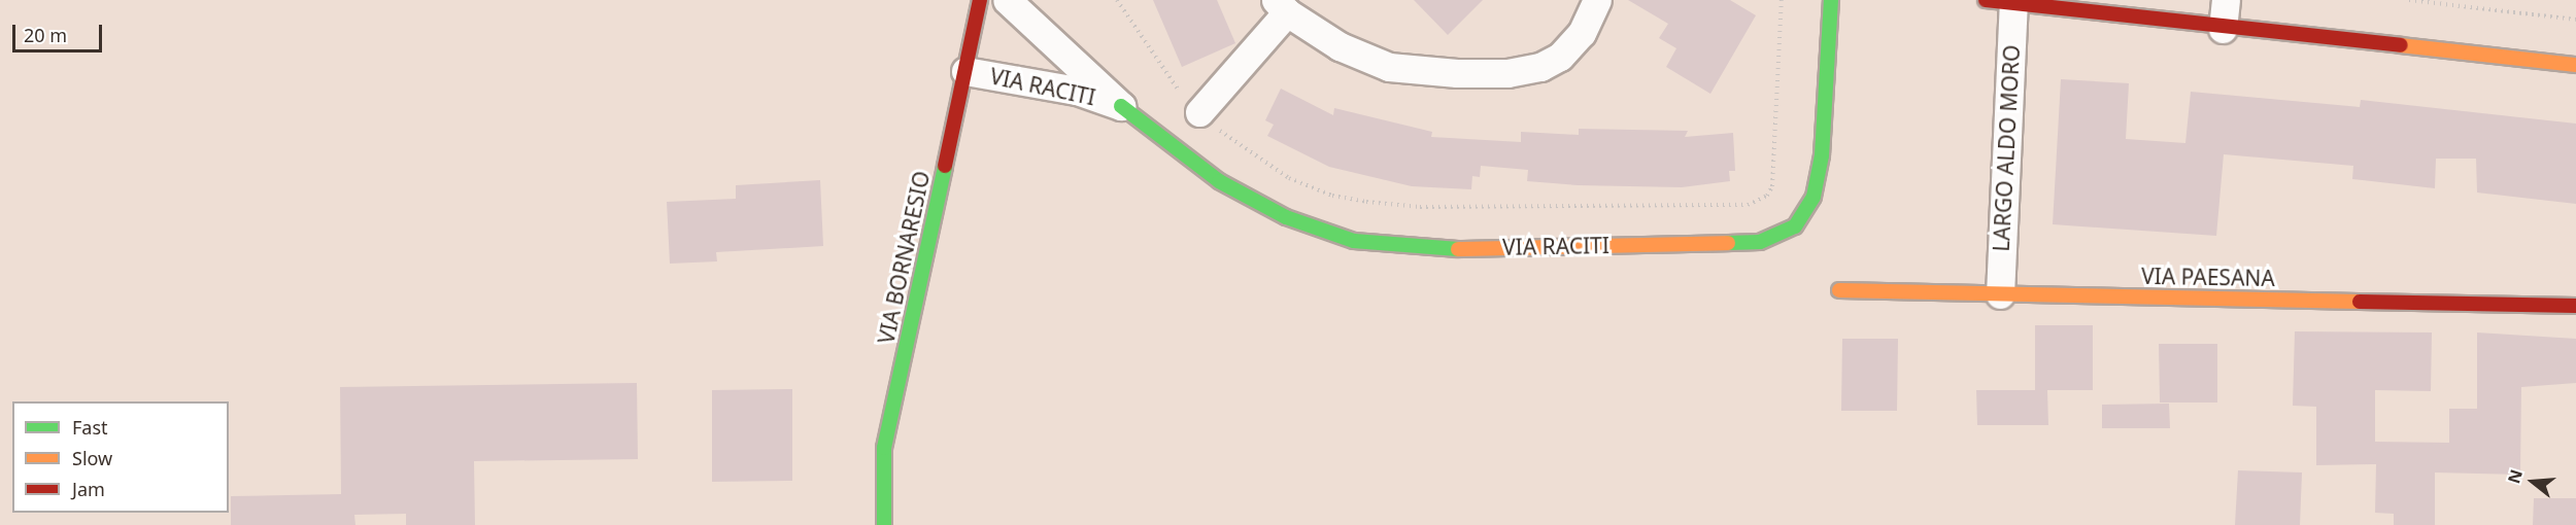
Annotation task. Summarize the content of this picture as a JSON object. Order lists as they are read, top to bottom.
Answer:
{
  "streets": {
    "street": [
      "VIA RACITI",
      "LARGO ALDO MORO",
      "VIA BORNARESIO",
      "VIA PAESANA"
    ]
  },
  "crossings": [
    ["VIA RACITI", "VIA BORNARESIO"],
    ["LARGO ALDO MORO", "VIA PAESANA"]
  ],
  "legend": ["Fast", "Slow", "Jam"],
  "scale_bar": "20 m",
  "north": "left"
}
